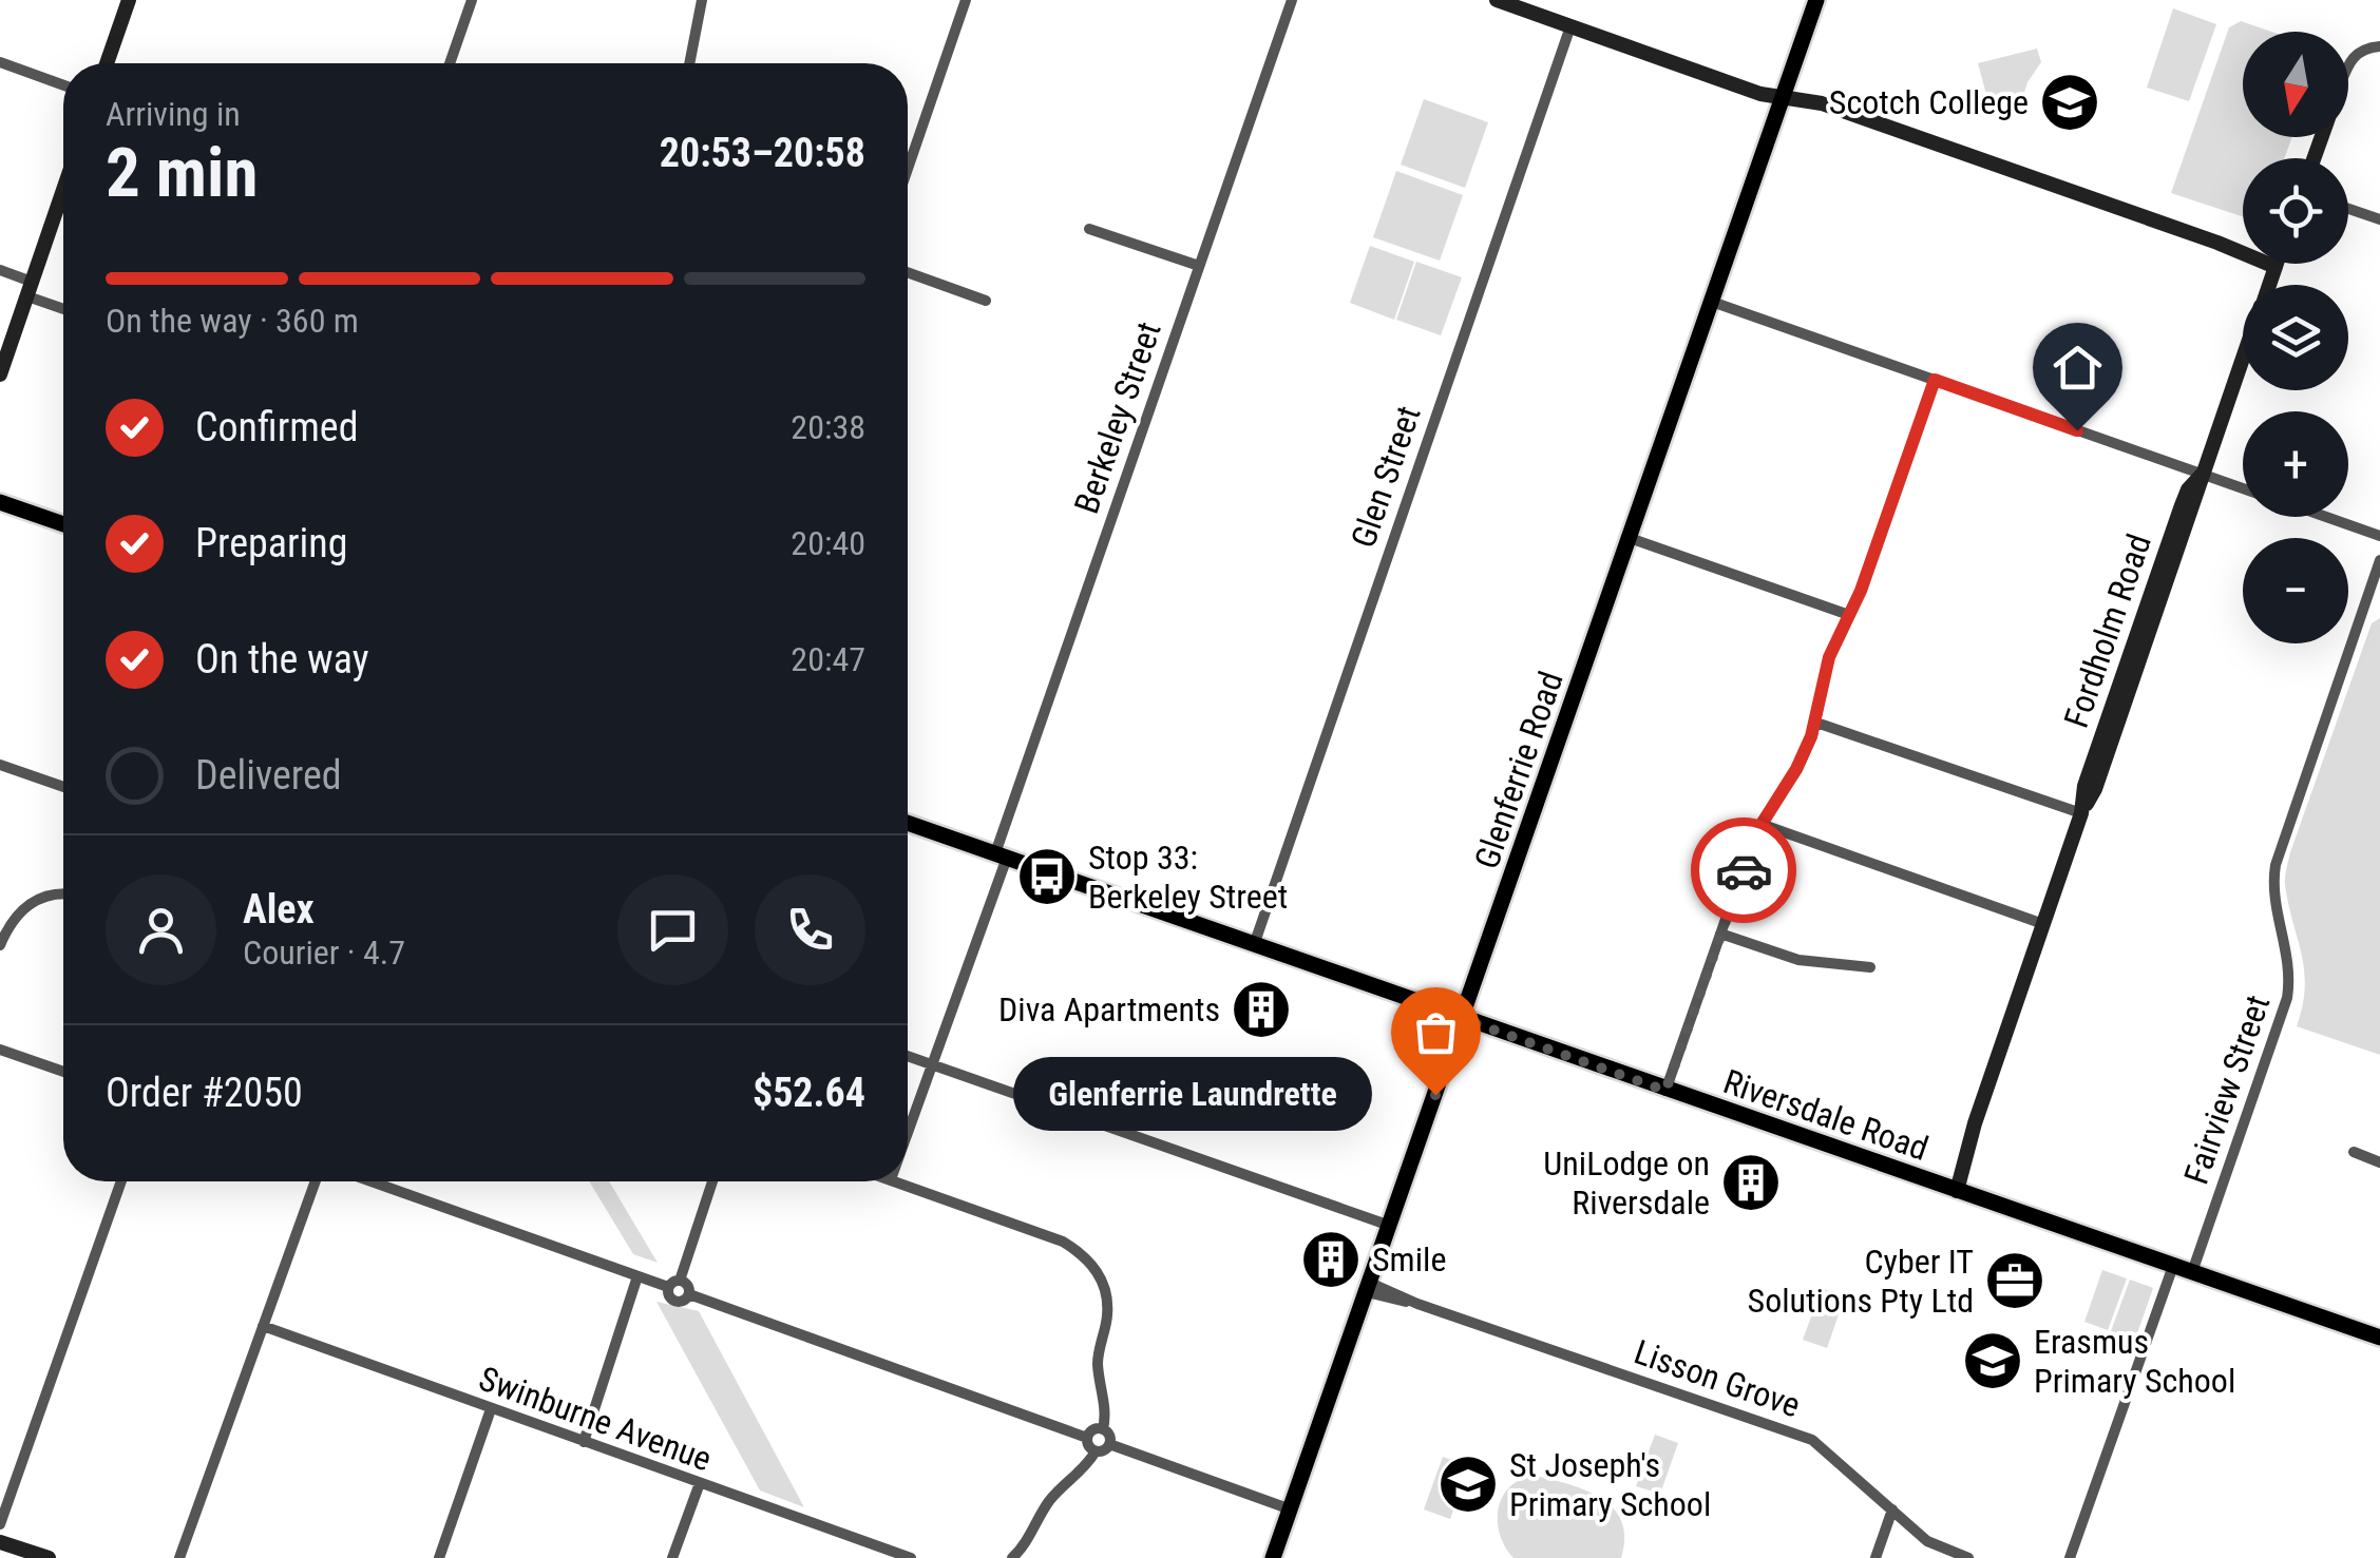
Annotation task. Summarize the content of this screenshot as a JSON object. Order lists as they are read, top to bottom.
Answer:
{
  "streets": {
    "main road": ["Glenferrie Road", "Riversdale Road"],
    "street": [
      "Berkeley Street",
      "Glen Street",
      "Fordholm Road",
      "Fairview Street",
      "Lisson Grove",
      "Swinburne Avenue"
    ]
  },
  "crossings": [
    ["Berkeley Street", "Riversdale Road"],
    ["Glen Street", "Riversdale Road"],
    ["Fordholm Road", "Riversdale Road"],
    ["Glenferrie Road", "Riversdale Road"],
    ["Glenferrie Road", "Lisson Grove"],
    ["Fairview Street", "Riversdale Road"]
  ],
  "places": {
    "school or university": ["Scotch College", "Erasmus Primary School", "St Joseph's Primary School"],
    "bus stop": ["Stop 33: Berkeley Street"],
    "building": ["Diva Apartments", "UniLodge on Riversdale", "Smile"],
    "other": ["Glenferrie Laundrette"],
    "office": ["Cyber IT Solutions Pty Ltd"]
  },
  "north": "bottom",
  "page": {
    "map_buttons": ["+", "−"],
    "heading": ["2 min", "Arriving in", "20:53–20:58"],
    "panel": [
      "Alex",
      "Courier · 4.7",
      "Order #2050",
      "$52.64"
    ],
    "bar": "On the way · 360 m",
    "list": [
      ["Confirmed", "20:38"],
      ["Preparing", "20:40"],
      ["On the way", "20:47"],
      "Delivered"
    ],
    "bubble": "Glenferrie Laundrette"
  }
}
